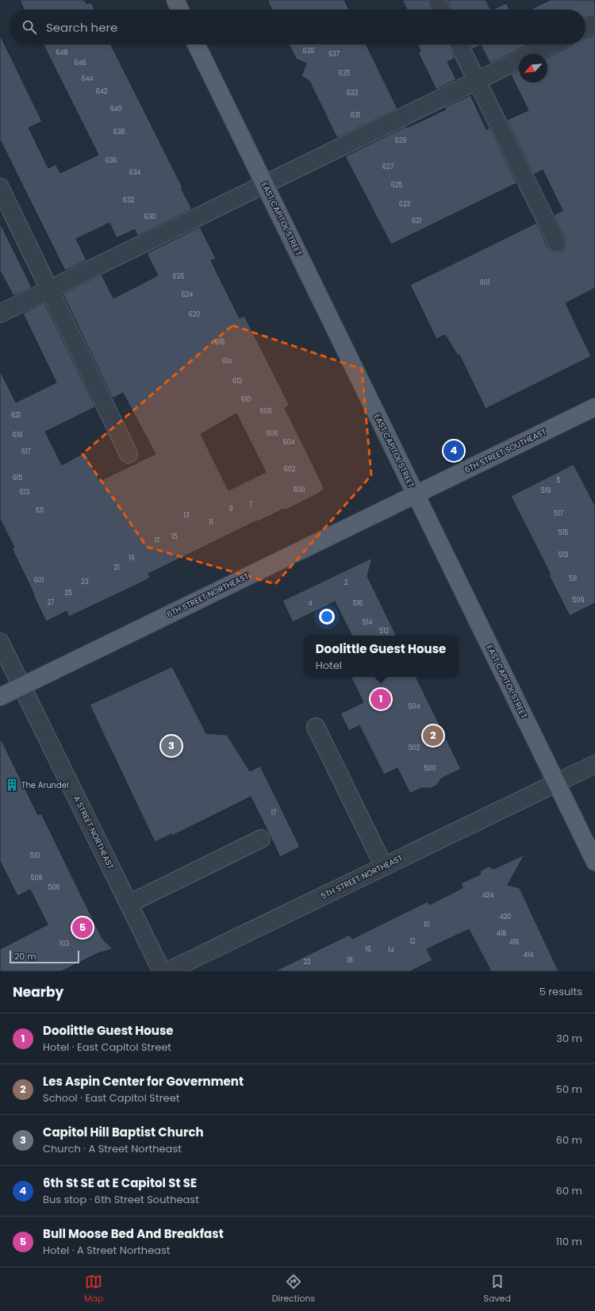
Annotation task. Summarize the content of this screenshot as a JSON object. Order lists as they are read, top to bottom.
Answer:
{
  "streets": {
    "main road": ["EAST CAPITOL STREET", "6TH STREET SOUTHEAST", "6TH STREET NORTHEAST"],
    "street": ["A STREET NORTHEAST", "5TH STREET NORTHEAST"]
  },
  "crossings": [
    ["EAST CAPITOL STREET", "6TH STREET SOUTHEAST"],
    ["EAST CAPITOL STREET", "6TH STREET NORTHEAST"],
    ["EAST CAPITOL STREET", "5TH STREET NORTHEAST"],
    ["6TH STREET SOUTHEAST", "6TH STREET NORTHEAST"],
    ["6TH STREET NORTHEAST", "A STREET NORTHEAST"]
  ],
  "places": {
    "building": ["The Arundel"]
  },
  "house_numbers": [
    "639",
    "648",
    "637",
    "646",
    "635",
    "644",
    "642",
    "633",
    "640",
    "631",
    "638",
    "629",
    "636",
    "627",
    "634",
    "625",
    "632",
    "623",
    "630",
    "621",
    "626",
    "601",
    "624",
    "620",
    "616",
    "614",
    "612",
    "610",
    "608",
    "621",
    "606",
    "619",
    "604",
    "617",
    "602",
    "615",
    "5",
    "600",
    "519",
    "613",
    "7",
    "9",
    "611",
    "517",
    "13",
    "11",
    "515",
    "15",
    "17",
    "513",
    "19",
    "21",
    "511",
    "601",
    "23",
    "2",
    "25",
    "509",
    "27",
    "4",
    "516",
    "514",
    "512",
    "504",
    "502",
    "500",
    "17",
    "510",
    "508",
    "506",
    "424",
    "420",
    "10",
    "418",
    "12",
    "416",
    "103",
    "16",
    "14",
    "414",
    "18",
    "22"
  ],
  "scale_bar": "20 m",
  "north": "bottom left",
  "page": {
    "search": "Search here",
    "pins": [
      "4",
      "1",
      "2",
      "3",
      "5"
    ],
    "popup": ["Doolittle Guest House", "Hotel"],
    "scale": "20 m",
    "heading": ["Nearby", "5 results"],
    "list": [
      {
        "mark": "1",
        "name": "Doolittle Guest House",
        "note": "Hotel · East Capitol Street",
        "value": "30 m"
      },
      {
        "mark": "2",
        "name": "Les Aspin Center for Government",
        "note": "School · East Capitol Street",
        "value": "50 m"
      },
      {
        "mark": "3",
        "name": "Capitol Hill Baptist Church",
        "note": "Church · A Street Northeast",
        "value": "60 m"
      },
      {
        "mark": "4",
        "name": "6th St SE at E Capitol St SE",
        "note": "Bus stop · 6th Street Southeast",
        "value": "60 m"
      },
      {
        "mark": "5",
        "name": "Bull Moose Bed And Breakfast",
        "note": "Hotel · A Street Northeast",
        "value": "110 m"
      }
    ],
    "nav": ["Map", "Directions", "Saved"]
  }
}
